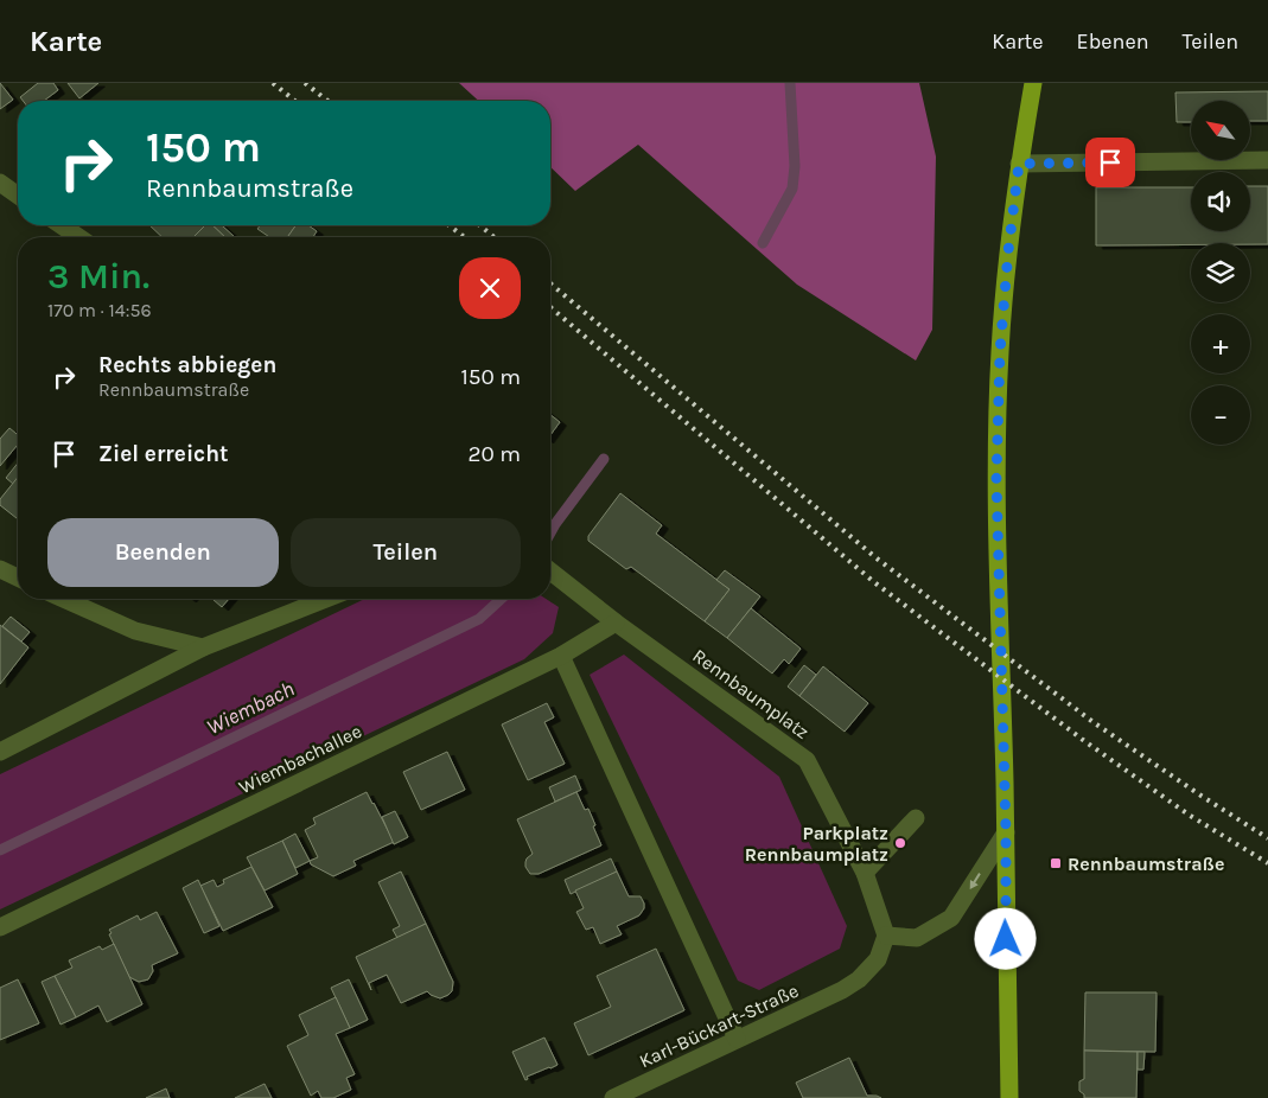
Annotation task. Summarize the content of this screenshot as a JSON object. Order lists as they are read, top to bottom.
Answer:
{
  "streets": {
    "street": ["Rennbaumplatz", "Wiembachallee", "Karl-Bückart-Straße"]
  },
  "crossings": [
    ["Rennbaumplatz", "Wiembachallee"],
    ["Rennbaumplatz", "Karl-Bückart-Straße"]
  ],
  "water": ["Wiembach"],
  "places": {
    "other": ["Parkplatz Rennbaumplatz"],
    "transit": ["Rennbaumstraße"]
  },
  "north": "top left",
  "page": {
    "header": "Karte",
    "nav": ["Karte", "Ebenen", "Teilen"],
    "map_buttons": ["+", "−"],
    "turn": ["150 m", "Rennbaumstraße"],
    "heading": ["3 Min.", "170 m · 14:56"],
    "list": [
      {
        "name": "Rechts abbiegen",
        "note": "Rennbaumstraße",
        "value": "150 m"
      },
      {
        "name": "Ziel erreicht",
        "value": "20 m"
      }
    ],
    "buttons": ["Beenden", "Teilen"]
  }
}
